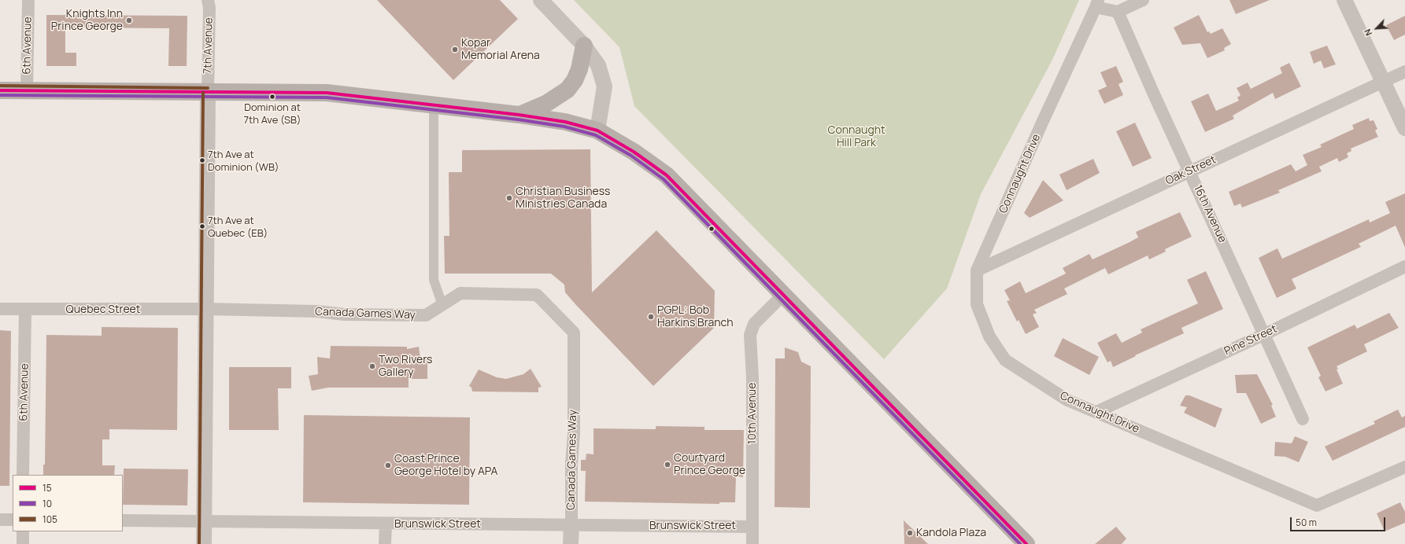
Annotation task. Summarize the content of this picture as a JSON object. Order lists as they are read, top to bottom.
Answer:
{
  "streets": {
    "street": [
      "6th Avenue",
      "7th Avenue",
      "Oak Street",
      "Connaught Drive",
      "16th Avenue",
      "Quebec Street",
      "Canada Games Way",
      "Pine Street",
      "10th Avenue",
      "Brunswick Street"
    ]
  },
  "crossings": [
    ["6th Avenue", "Quebec Street"],
    ["7th Avenue", "Quebec Street"],
    ["7th Avenue", "Canada Games Way"],
    ["7th Avenue", "Brunswick Street"],
    ["Oak Street", "Connaught Drive"],
    ["Oak Street", "16th Avenue"],
    ["Connaught Drive", "Pine Street"],
    ["16th Avenue", "Pine Street"],
    ["Quebec Street", "Canada Games Way"],
    ["Canada Games Way", "Brunswick Street"],
    ["10th Avenue", "Brunswick Street"]
  ],
  "parks": ["Connaught Hill Park"],
  "places": [
    "Knights Inn Prince George",
    "Kopar Memorial Arena",
    "Dominion at 7th Ave (SB)",
    "7th Ave at Dominion (WB)",
    "Christian Business Ministries Canada",
    "7th Ave at Quebec (EB)",
    "PGPL: Bob Harkins Branch",
    "Two Rivers Gallery",
    "Courtyard Prince George",
    "Coast Prince George Hotel by APA",
    "Kandola Plaza"
  ],
  "lines": ["transit line 105", "transit line 15", "transit line 10"],
  "legend": ["15", "10", "105"],
  "scale_bar": "50 m",
  "north": "bottom left"
}
